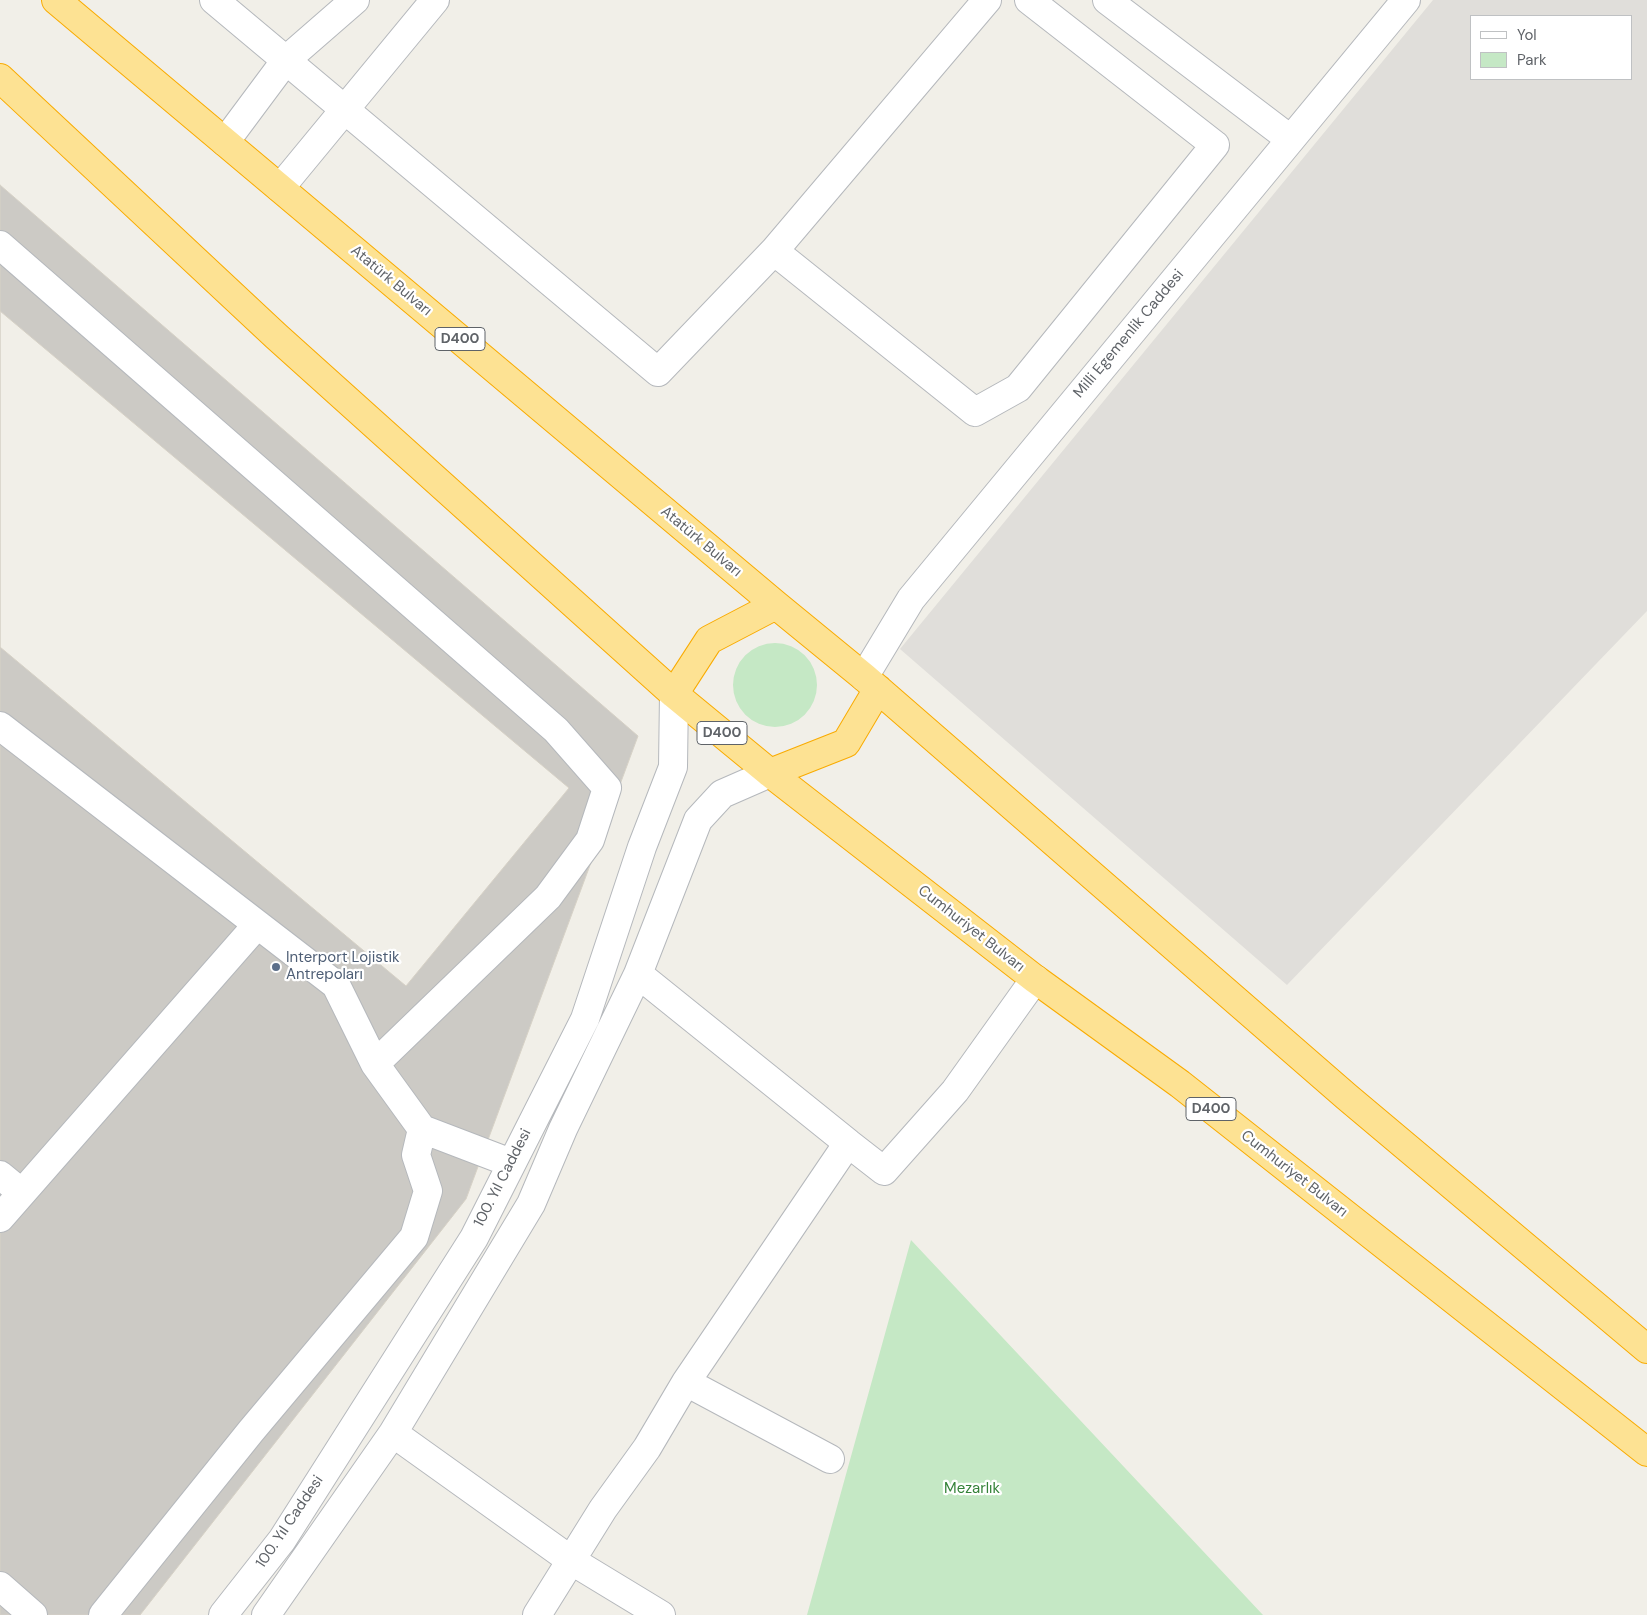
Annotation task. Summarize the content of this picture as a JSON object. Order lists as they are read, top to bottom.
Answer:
{
  "streets": {
    "highway": ["Atatürk Bulvarı", "D400", "Cumhuriyet Bulvarı"],
    "street": ["Milli Egemenlik Caddesi", "100. Yıl Caddesi"]
  },
  "crossings": [
    ["Atatürk Bulvarı", "Milli Egemenlik Caddesi"],
    ["Atatürk Bulvarı", "D400"],
    ["Atatürk Bulvarı", "Cumhuriyet Bulvarı"],
    ["Atatürk Bulvarı", "100. Yıl Caddesi"],
    ["Milli Egemenlik Caddesi", "D400"],
    ["Milli Egemenlik Caddesi", "Cumhuriyet Bulvarı"],
    ["Milli Egemenlik Caddesi", "100. Yıl Caddesi"],
    ["D400", "Cumhuriyet Bulvarı"],
    ["D400", "100. Yıl Caddesi"],
    ["Cumhuriyet Bulvarı", "100. Yıl Caddesi"]
  ],
  "parks": ["Mezarlık"],
  "places": ["Interport Lojistik Antrepoları"],
  "legend": ["Yol", "Park"]
}
